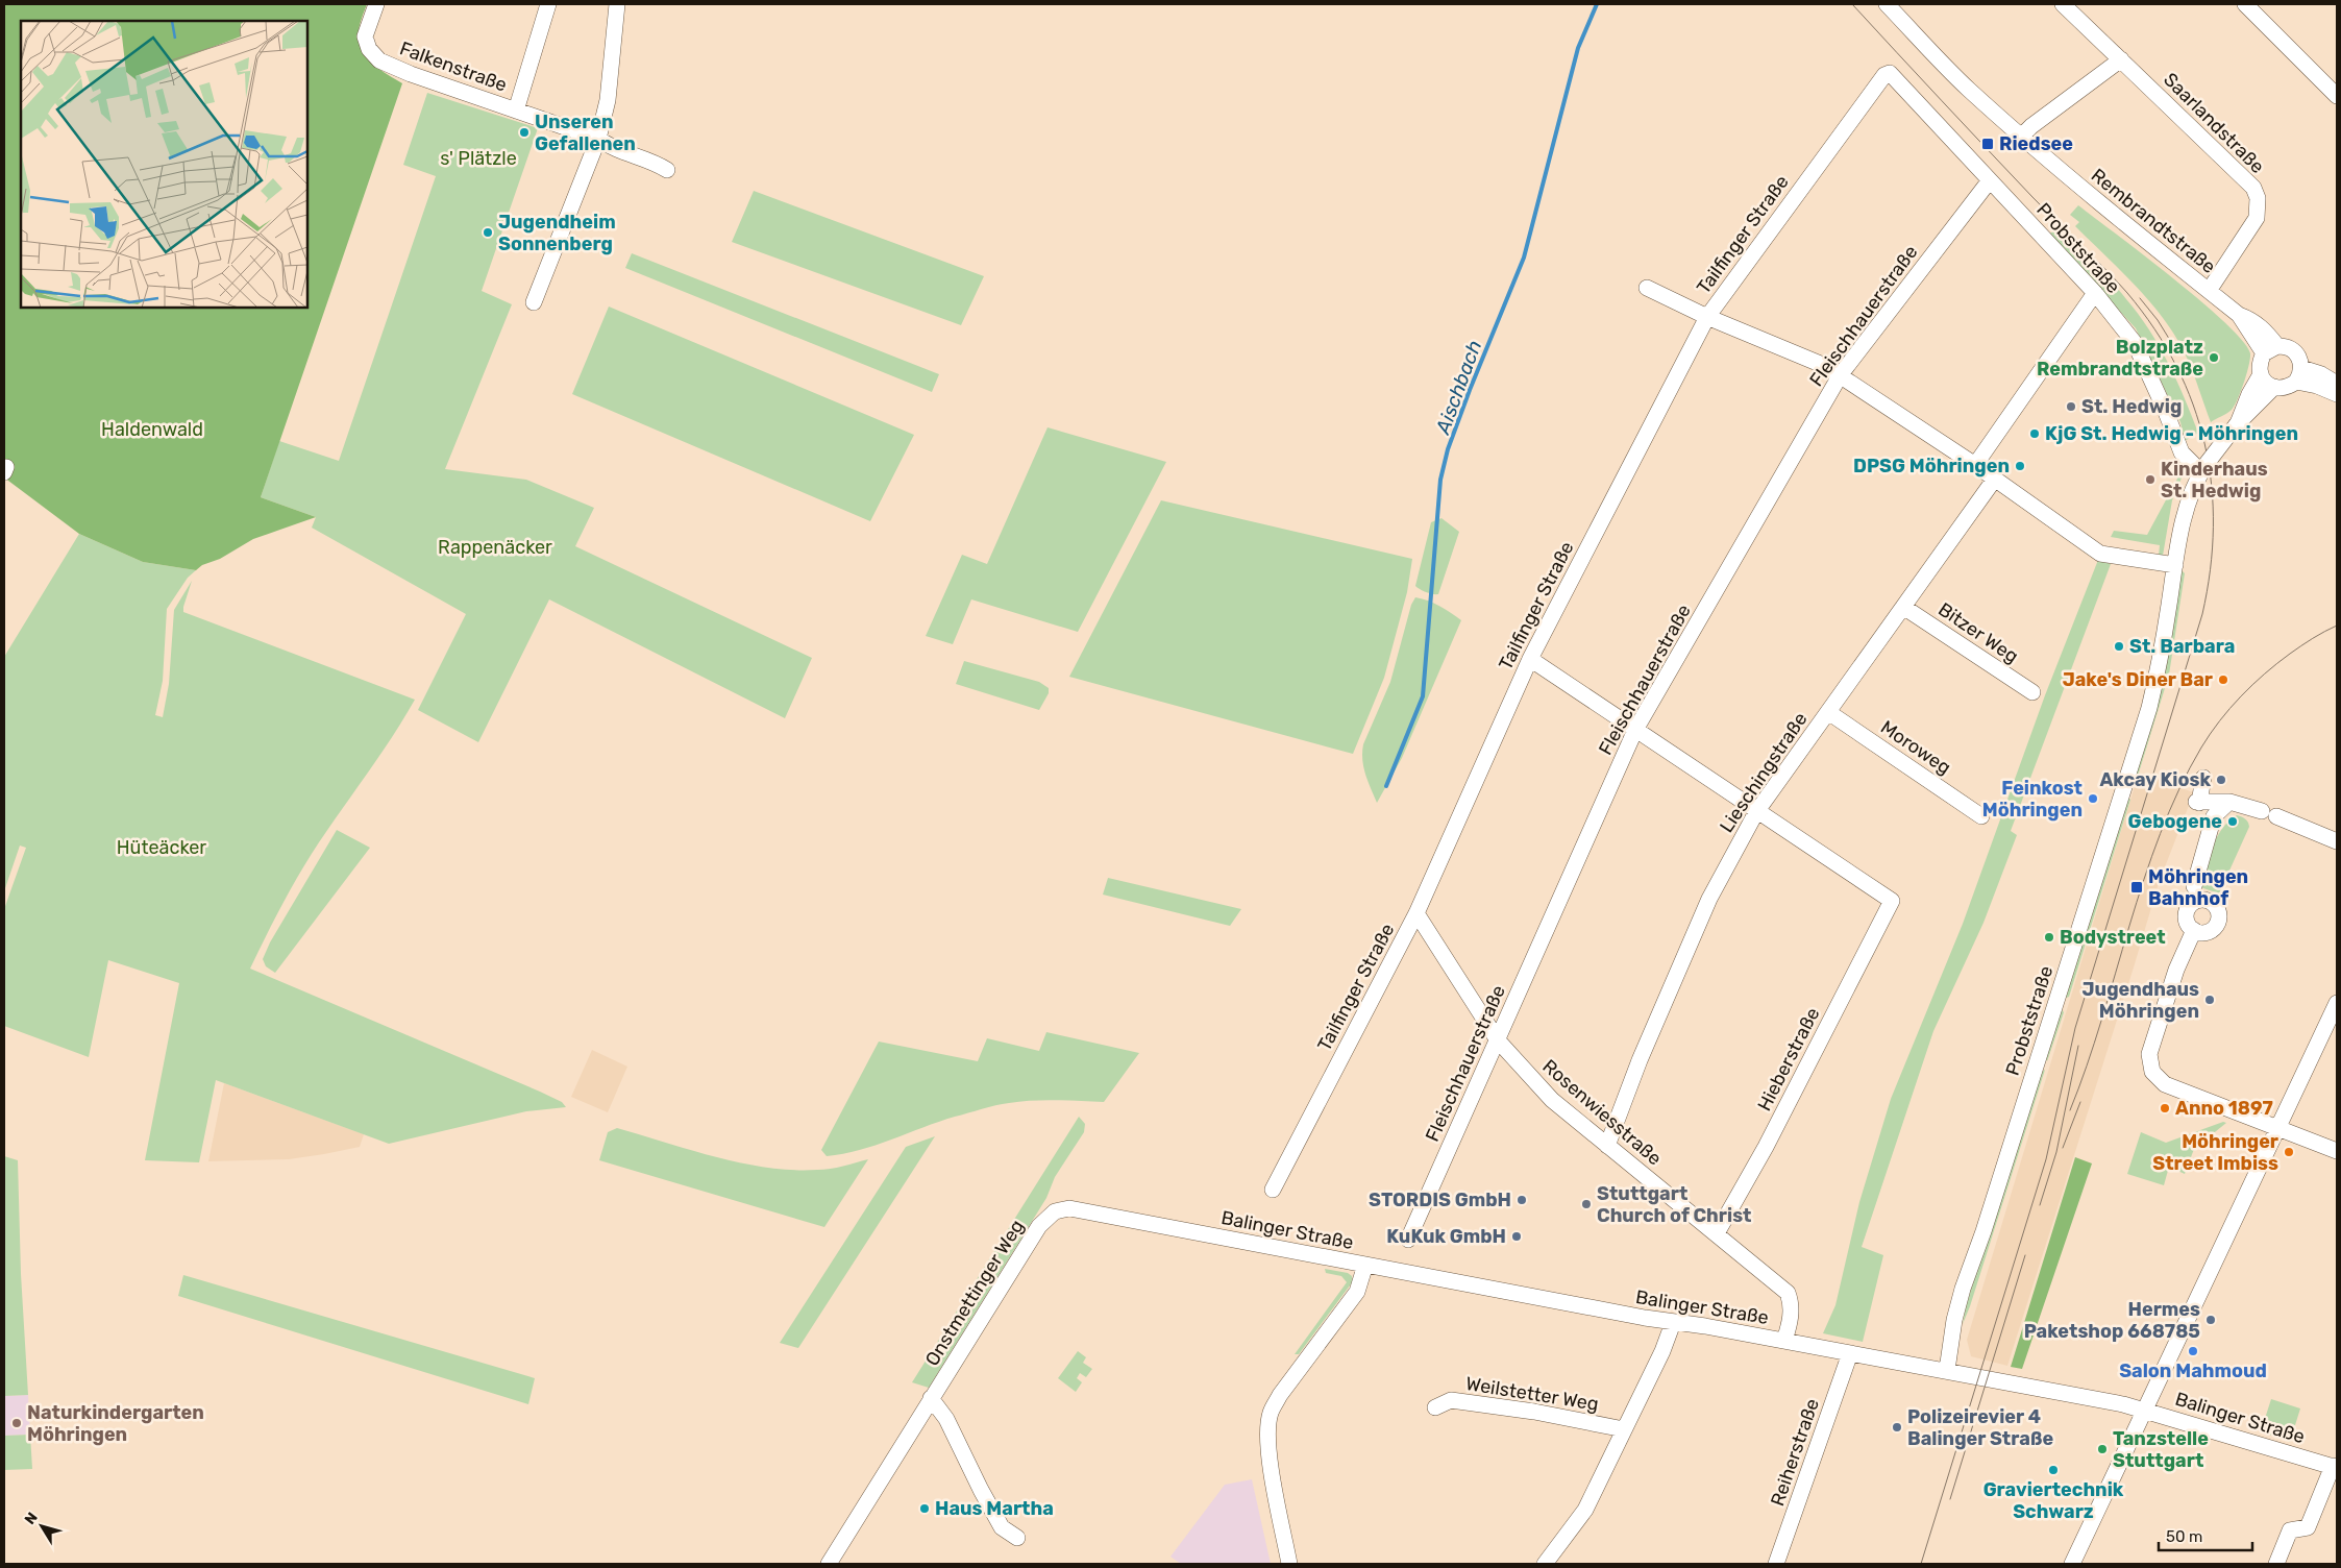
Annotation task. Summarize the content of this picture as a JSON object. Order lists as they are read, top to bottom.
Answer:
{
  "streets": {
    "street": [
      "Falkenstraße",
      "Saarlandstraße",
      "Rembrandtstraße",
      "Tailfinger Straße",
      "Probststraße",
      "Fleischhauerstraße",
      "Bitzer Weg",
      "Moroweg",
      "Lieschingstraße",
      "Hieberstraße",
      "Rosenwiesstraße",
      "Balinger Straße",
      "Onstmettinger Weg",
      "Weilstetter Weg",
      "Reiherstraße"
    ]
  },
  "crossings": [
    ["Saarlandstraße", "Rembrandtstraße"],
    ["Rembrandtstraße", "Probststraße"],
    ["Tailfinger Straße", "Probststraße"],
    ["Tailfinger Straße", "Rosenwiesstraße"],
    ["Probststraße", "Fleischhauerstraße"],
    ["Probststraße", "Balinger Straße"],
    ["Fleischhauerstraße", "Rosenwiesstraße"],
    ["Bitzer Weg", "Lieschingstraße"],
    ["Moroweg", "Lieschingstraße"],
    ["Lieschingstraße", "Hieberstraße"],
    ["Lieschingstraße", "Rosenwiesstraße"],
    ["Hieberstraße", "Rosenwiesstraße"],
    ["Rosenwiesstraße", "Balinger Straße"],
    ["Balinger Straße", "Onstmettinger Weg"],
    ["Balinger Straße", "Reiherstraße"]
  ],
  "water": ["Aischbach"],
  "parks": [
    "s' Plätzle",
    "Haldenwald",
    "Rappenäcker",
    "Hüteäcker"
  ],
  "places": {
    "other": [
      "Unseren Gefallenen",
      "Jugendheim Sonnenberg",
      "Bolzplatz Rembrandtstraße",
      "St. Hedwig",
      "KjG St. Hedwig - Möhringen",
      "DPSG Möhringen",
      "Kinderhaus St. Hedwig",
      "St. Barbara",
      "Jake's Diner Bar",
      "Akcay Kiosk",
      "Feinkost Möhringen",
      "Gebogene",
      "Bodystreet",
      "Jugendhaus Möhringen",
      "Anno 1897",
      "Möhringer Street Imbiss",
      "STORDIS GmbH",
      "Stuttgart Church of Christ",
      "KuKuk GmbH",
      "Hermes Paketshop 668785",
      "Salon Mahmoud",
      "Naturkindergarten Möhringen",
      "Polizeirevier 4 Balinger Straße",
      "Tanzstelle Stuttgart",
      "Graviertechnik Schwarz",
      "Haus Martha"
    ],
    "transit": ["Riedsee", "Möhringen Bahnhof"]
  },
  "scale_bar": "50 m",
  "north": "top left"
}
